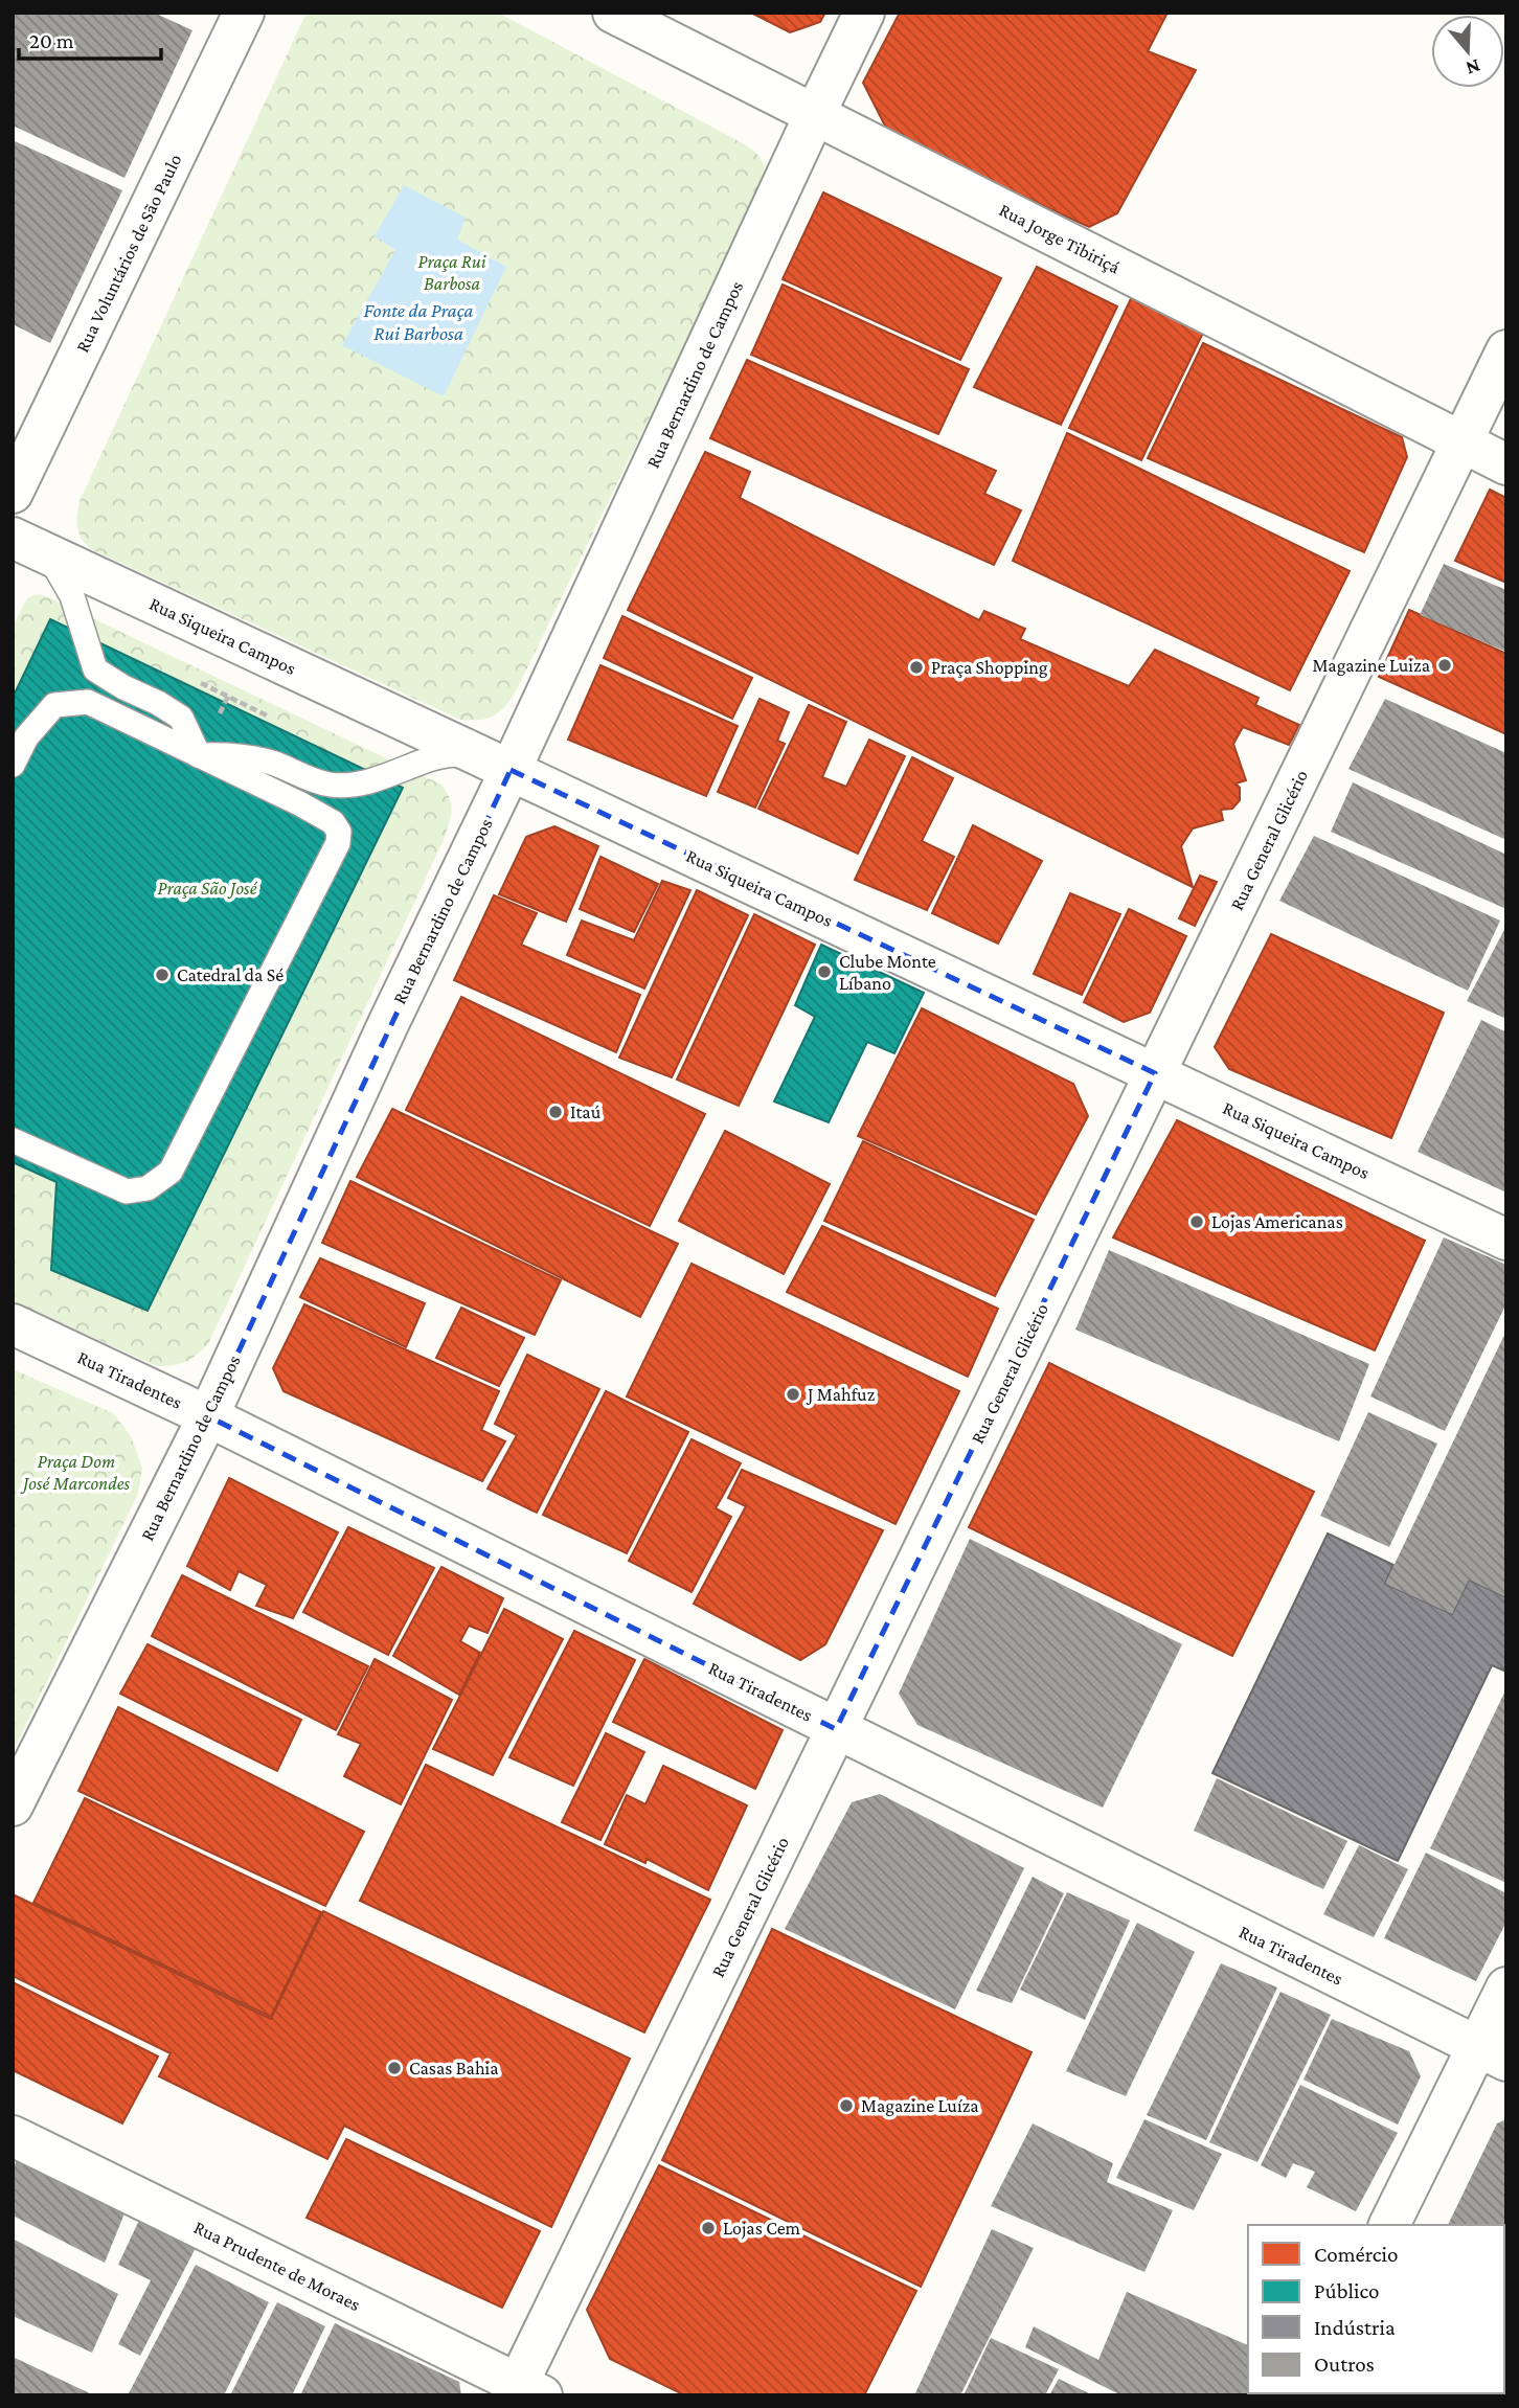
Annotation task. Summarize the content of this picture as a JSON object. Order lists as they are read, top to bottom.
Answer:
{
  "streets": {
    "street": [
      "Rua Jorge Tibiriçá",
      "Rua Voluntários de São Paulo",
      "Rua Bernardino de Campos",
      "Rua Siqueira Campos",
      "Rua General Glicério",
      "Rua Tiradentes",
      "Rua Prudente de Moraes"
    ]
  },
  "crossings": [
    ["Rua Jorge Tibiriçá", "Rua Bernardino de Campos"],
    ["Rua Jorge Tibiriçá", "Rua General Glicério"],
    ["Rua Bernardino de Campos", "Rua Siqueira Campos"],
    ["Rua Bernardino de Campos", "Rua Tiradentes"],
    ["Rua Siqueira Campos", "Rua General Glicério"],
    ["Rua General Glicério", "Rua Tiradentes"],
    ["Rua General Glicério", "Rua Prudente de Moraes"]
  ],
  "water": ["Fonte da Praça Rui Barbosa"],
  "parks": ["Praça Rui Barbosa", "Praça São José", "Praça Dom José Marcondes"],
  "places": [
    "Magazine Luiza",
    "Praça Shopping",
    "Clube Monte Líbano",
    "Catedral da Sé",
    "Itaú",
    "Lojas Americanas",
    "J Mahfuz",
    "Casas Bahia",
    "Magazine Luíza",
    "Lojas Cem"
  ],
  "legend": [
    "Comércio",
    "Público",
    "Indústria",
    "Outros"
  ],
  "scale_bar": "20 m",
  "north": "bottom"
}
